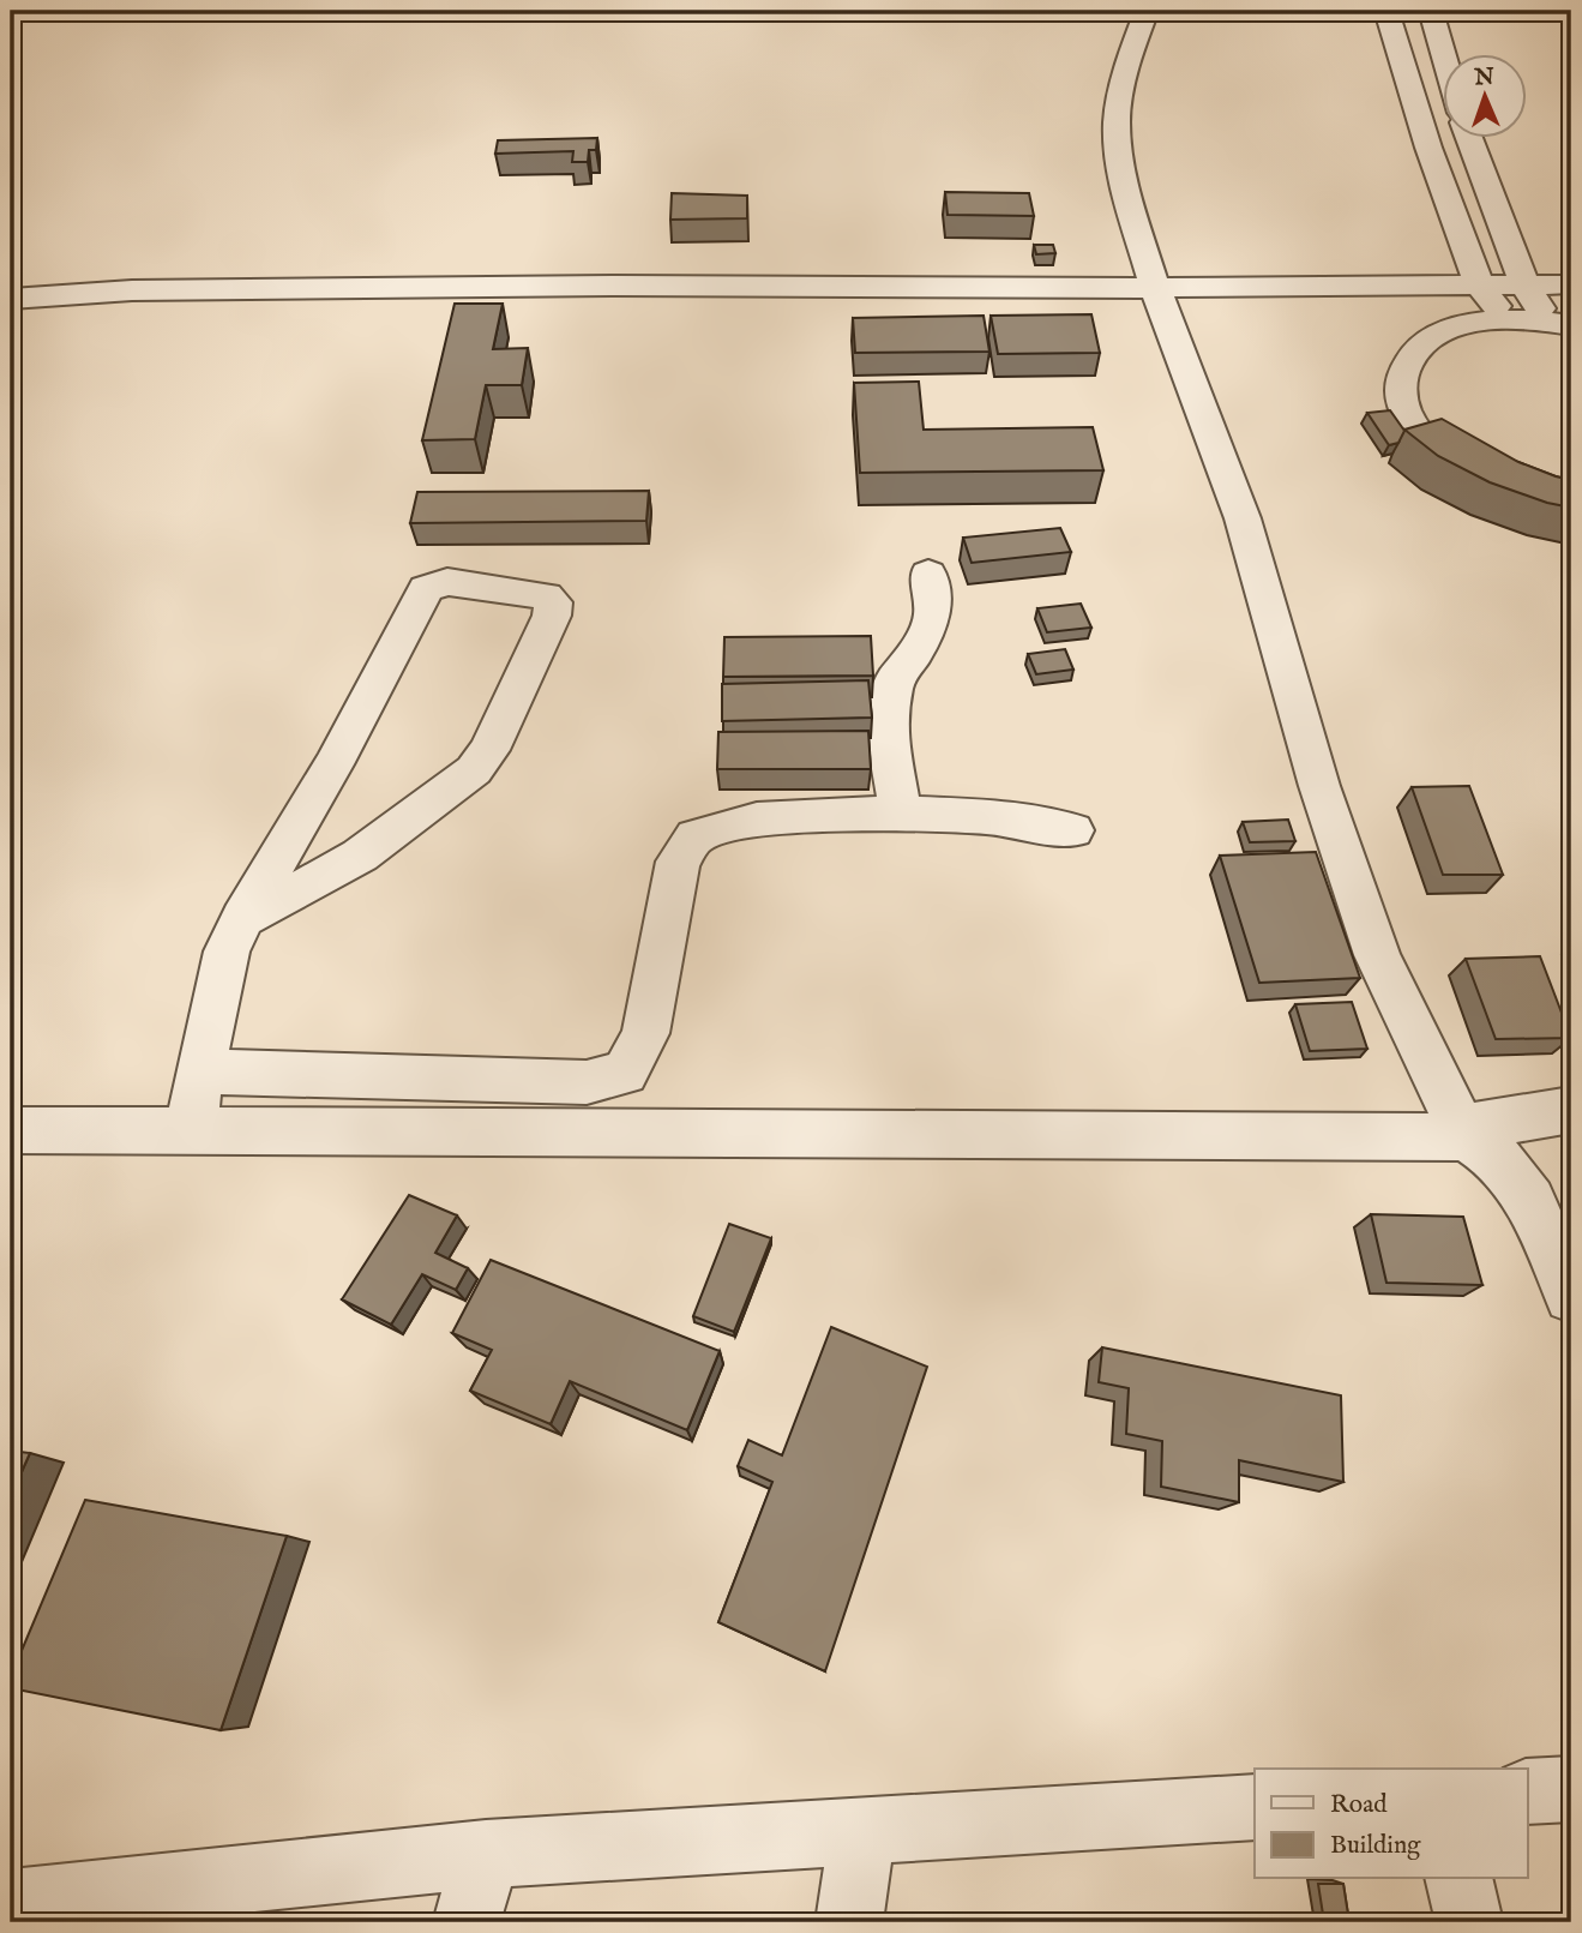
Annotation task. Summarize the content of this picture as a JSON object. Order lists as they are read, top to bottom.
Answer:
{
  "legend": ["Road", "Building"],
  "north": "top"
}
